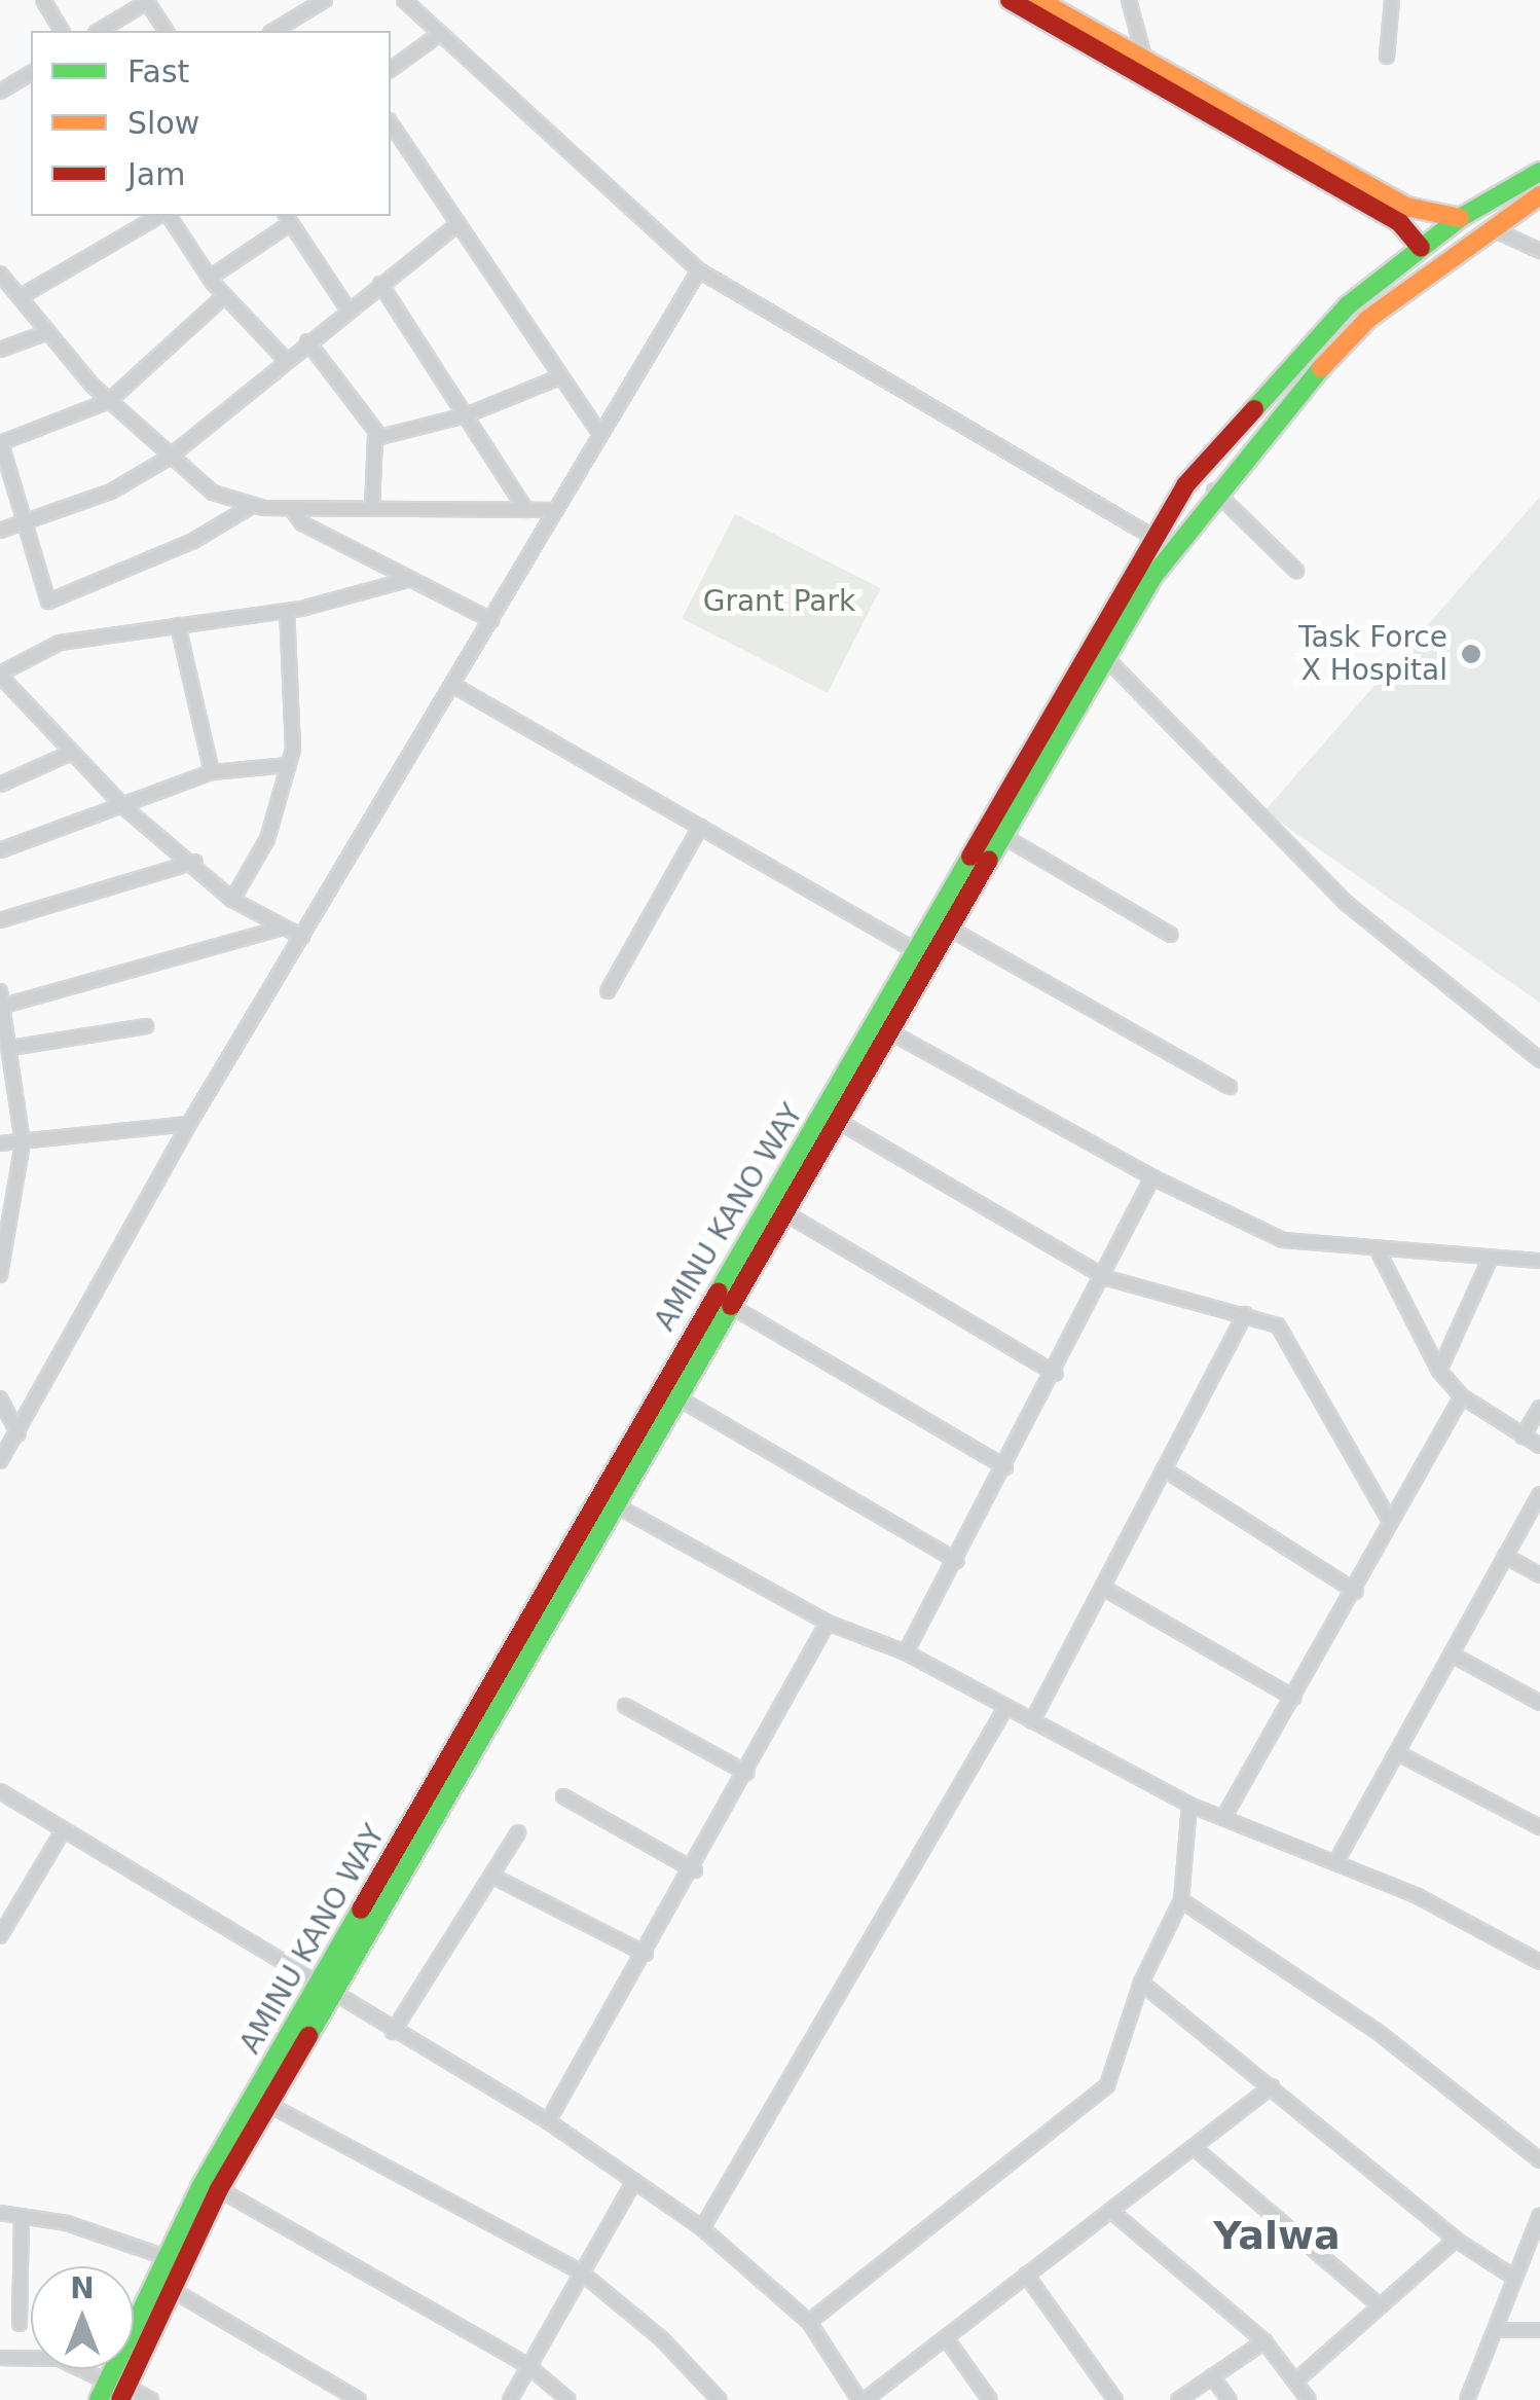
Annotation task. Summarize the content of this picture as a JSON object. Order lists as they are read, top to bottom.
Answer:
{
  "streets": {
    "main road": ["AMINU KANO WAY"]
  },
  "districts": ["Yalwa"],
  "parks": ["Grant Park"],
  "places": ["Task Force X Hospital"],
  "legend": ["Fast", "Slow", "Jam"],
  "north": "top"
}
